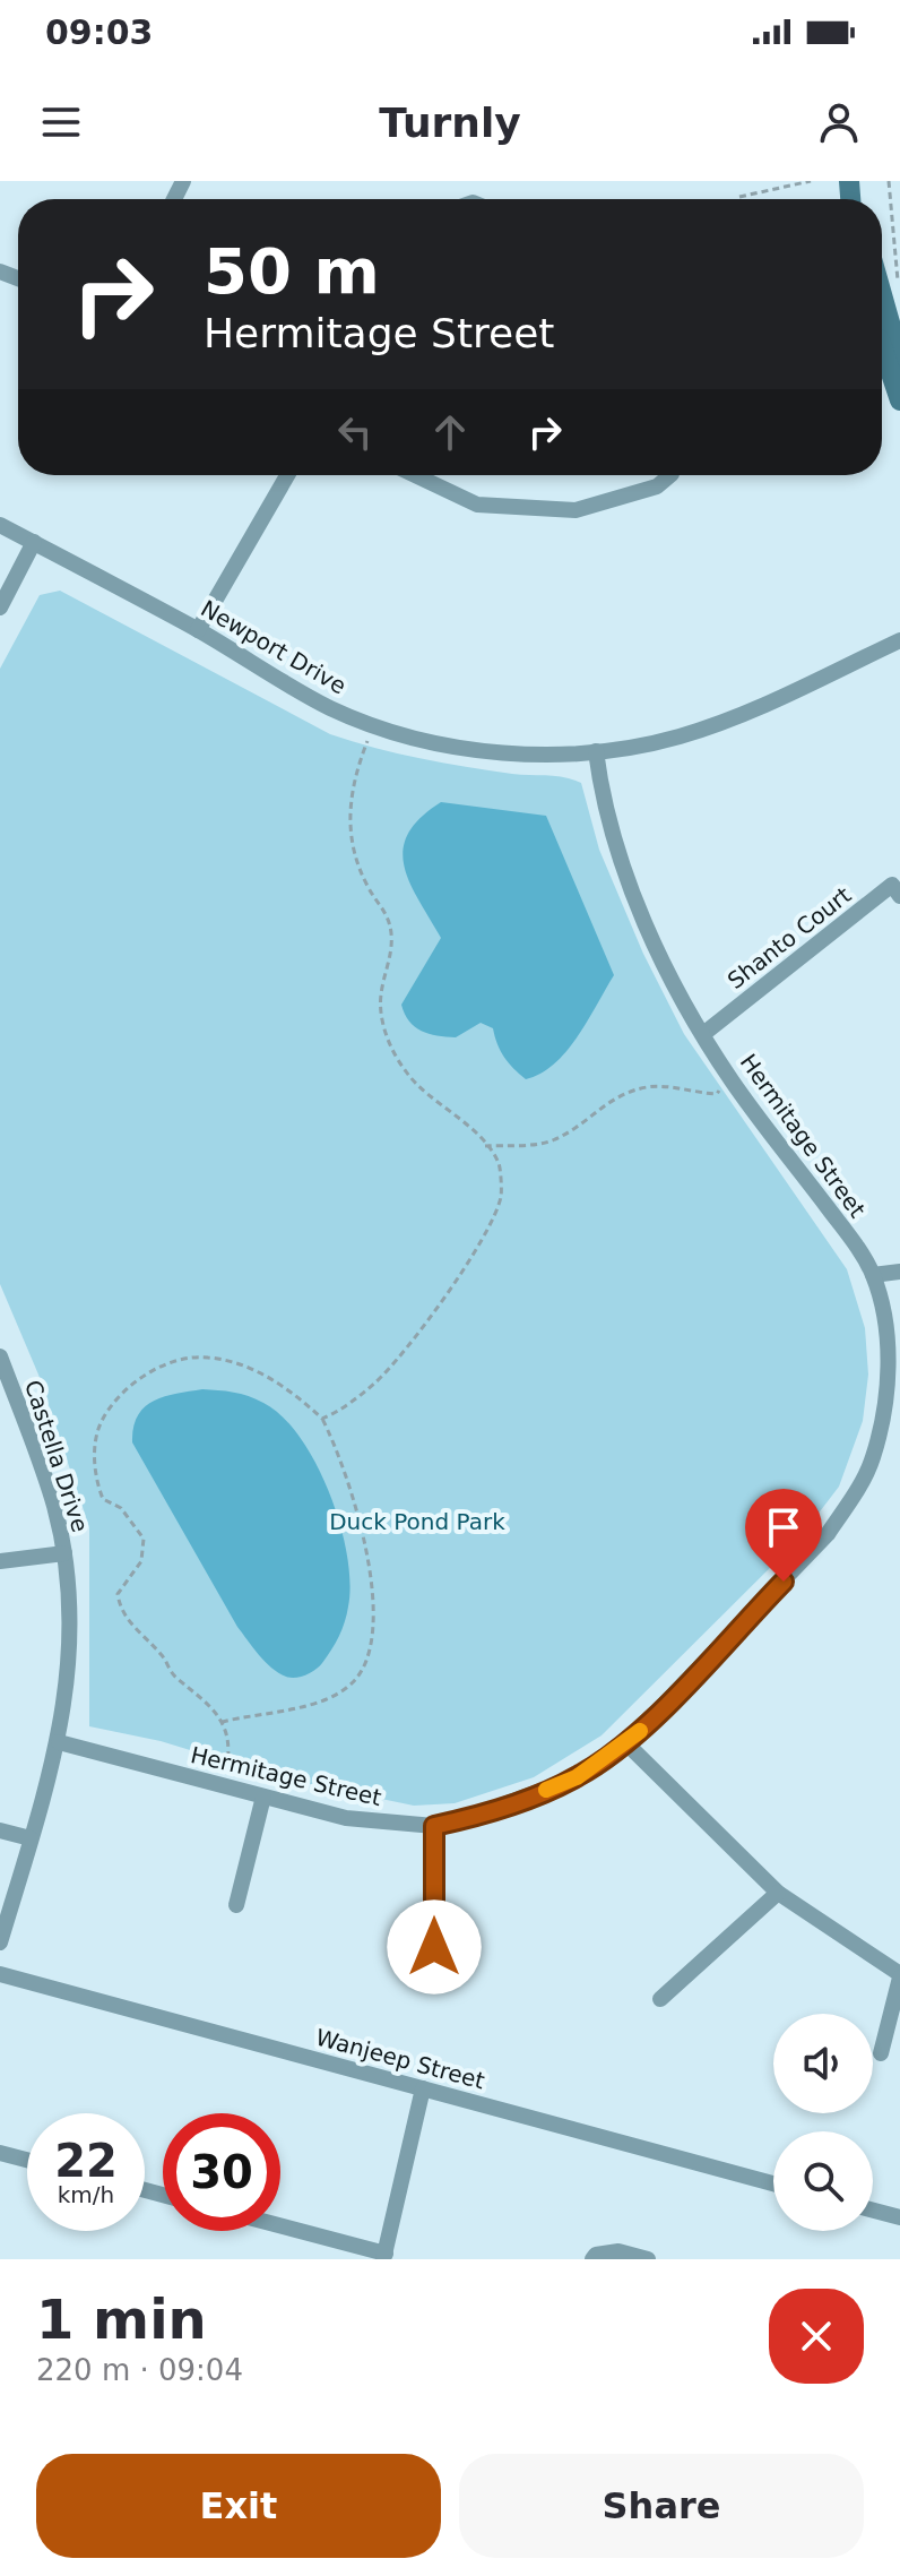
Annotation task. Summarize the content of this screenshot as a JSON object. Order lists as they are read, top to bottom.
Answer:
{
  "streets": {
    "street": [
      "Newport Drive",
      "Shanto Court",
      "Hermitage Street",
      "Castella Drive",
      "Wanjeep Street"
    ]
  },
  "crossings": [
    ["Newport Drive", "Hermitage Street"],
    ["Shanto Court", "Hermitage Street"],
    ["Hermitage Street", "Castella Drive"]
  ],
  "parks": ["Duck Pond Park"],
  "page": {
    "status": "09:03",
    "header": "Turnly",
    "turn": ["50 m", "Hermitage Street"],
    "speed": "22 km/h",
    "limit": "30",
    "heading": ["1 min", "220 m · 09:04"],
    "buttons": ["Exit", "Share"]
  }
}
